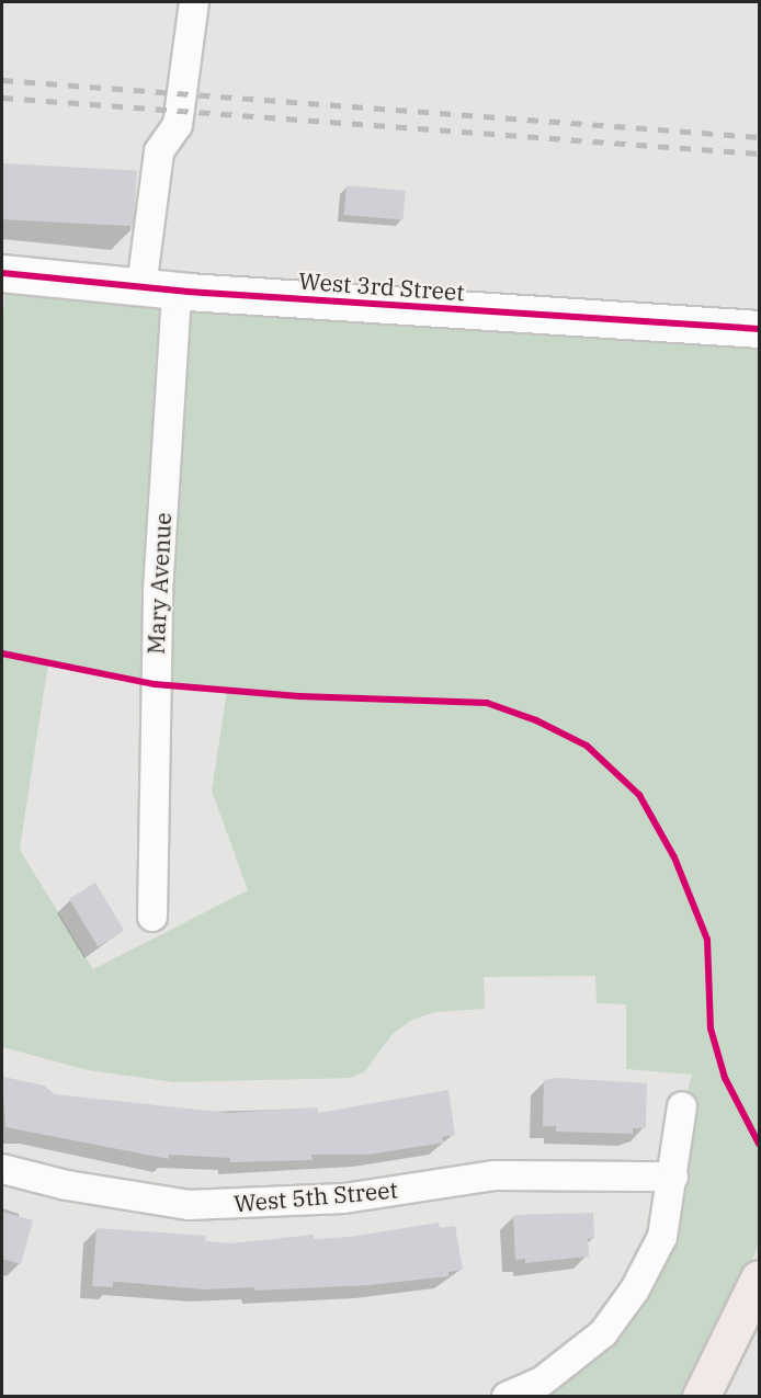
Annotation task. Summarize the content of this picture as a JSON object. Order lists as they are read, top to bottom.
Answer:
{
  "streets": {
    "street": ["West 3rd Street", "Mary Avenue", "West 5th Street"]
  },
  "crossings": [
    ["West 3rd Street", "Mary Avenue"]
  ]
}
